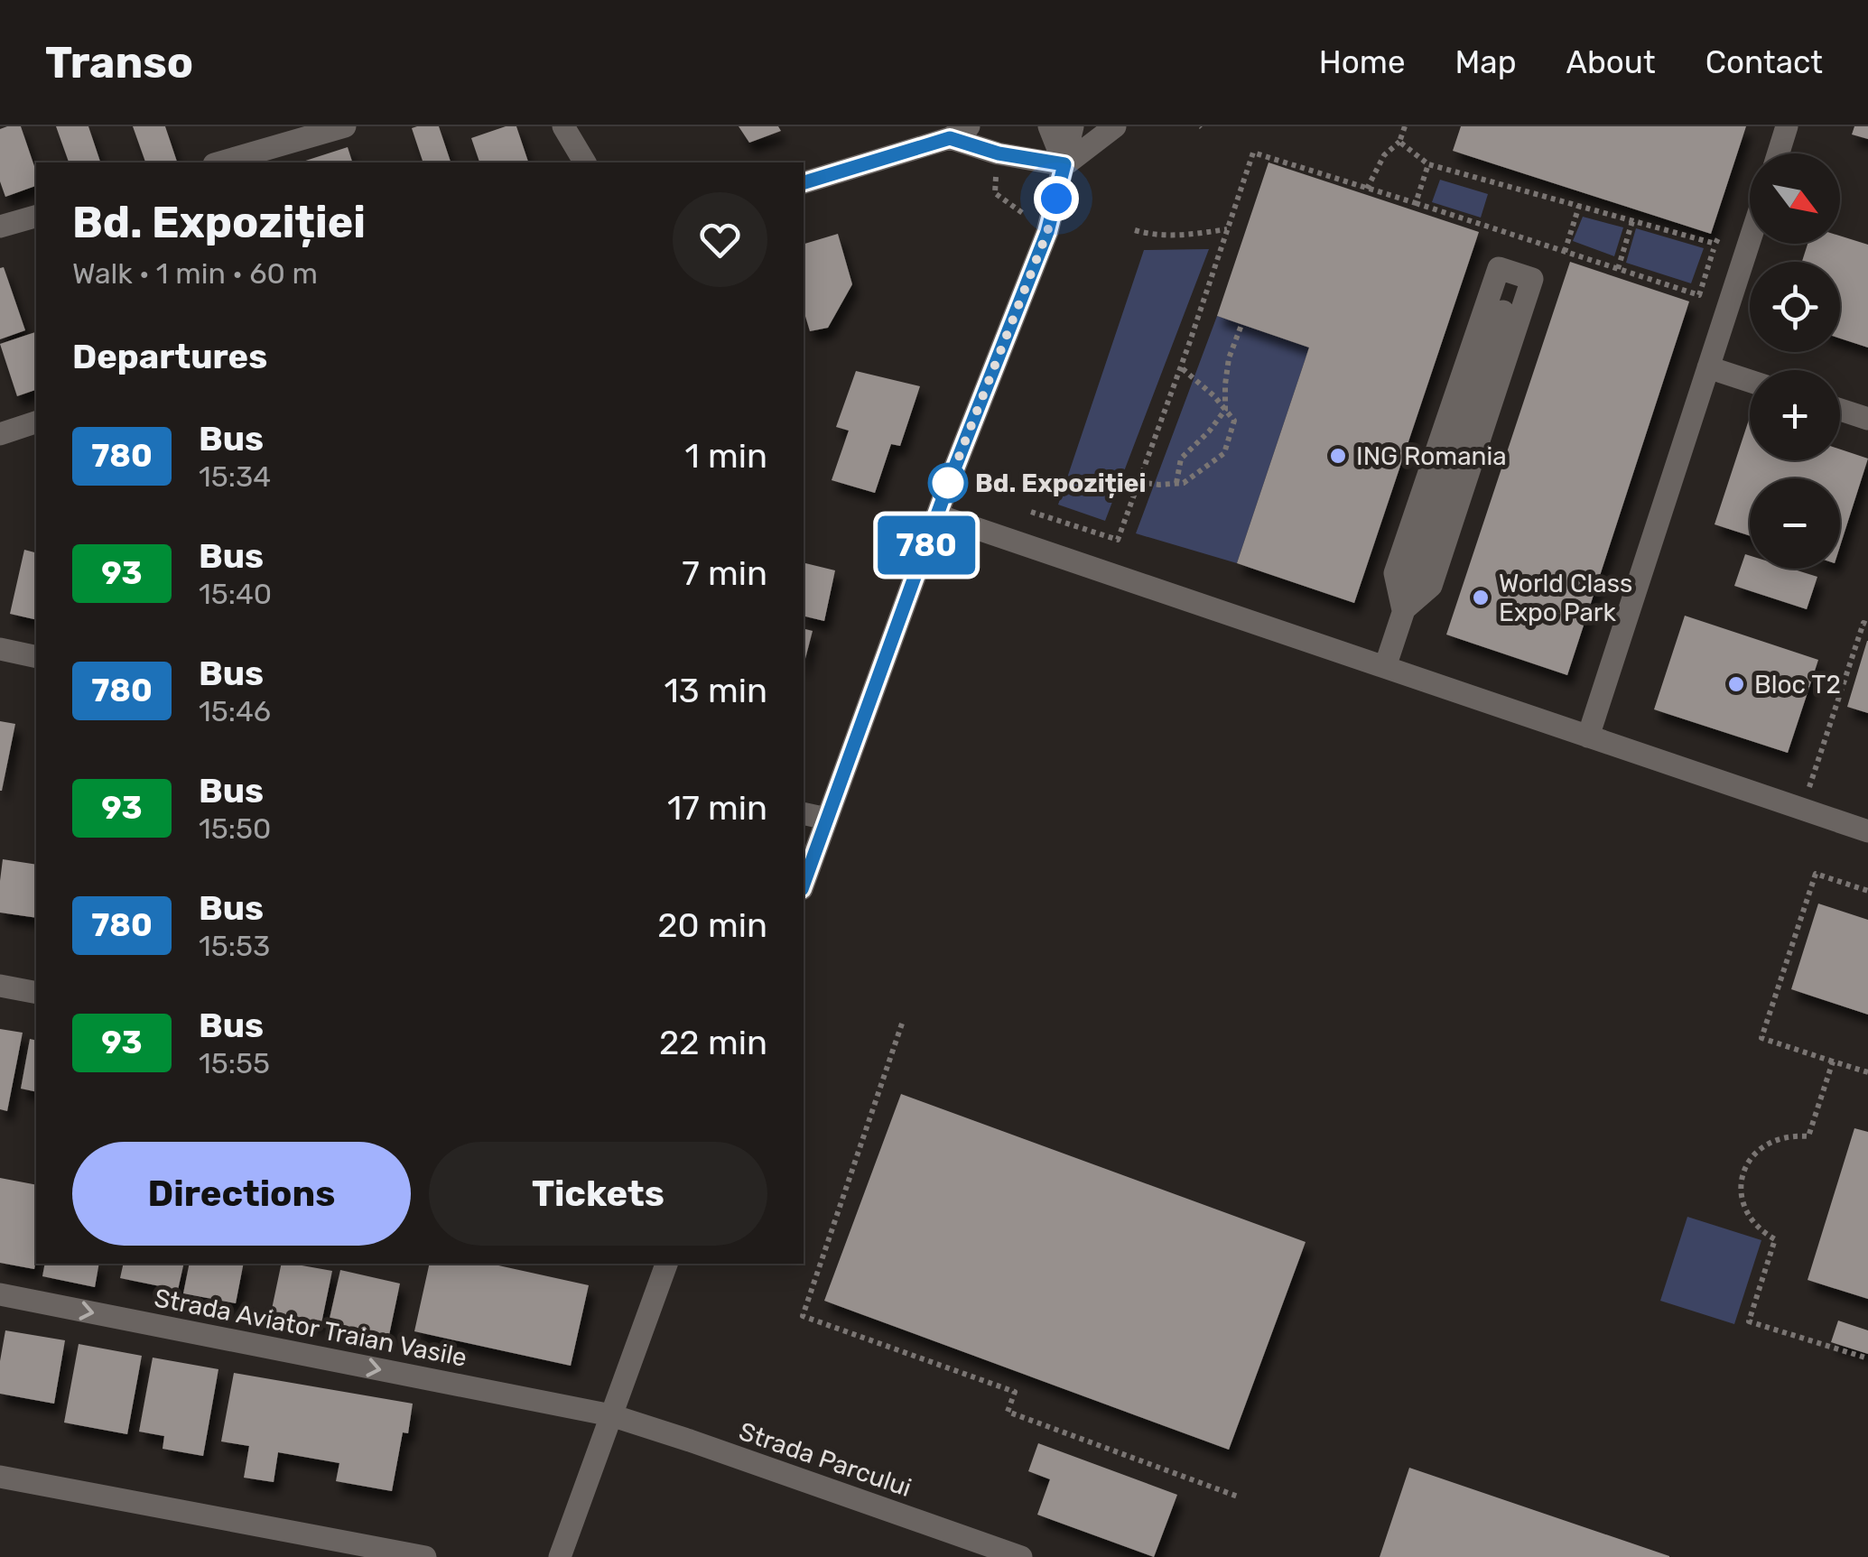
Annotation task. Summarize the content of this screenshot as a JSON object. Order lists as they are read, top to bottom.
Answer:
{
  "streets": {
    "street": ["Strada Aviator Traian Vasile", "Strada Parcului"]
  },
  "crossings": [
    ["Strada Aviator Traian Vasile", "Strada Parcului"]
  ],
  "places": [
    "ING Romania",
    "Bd. Expoziției",
    "World Class Expo Park",
    "Bloc T2"
  ],
  "lines": ["bus line 780"],
  "north": "bottom right",
  "page": {
    "header": "Transo",
    "nav": [
      "Home",
      "Map",
      "About",
      "Contact"
    ],
    "on_map": "780",
    "map_buttons": ["+", "−"],
    "heading": [
      ["Bd. Expoziției", "Walk · 1 min · 60 m"],
      "Departures"
    ],
    "list": [
      {
        "mark": "780",
        "name": "Bus",
        "note": "15:34",
        "value": "1 min"
      },
      {
        "mark": "93",
        "name": "Bus",
        "note": "15:40",
        "value": "7 min"
      },
      {
        "mark": "780",
        "name": "Bus",
        "note": "15:46",
        "value": "13 min"
      },
      {
        "mark": "93",
        "name": "Bus",
        "note": "15:50",
        "value": "17 min"
      },
      {
        "mark": "780",
        "name": "Bus",
        "note": "15:53",
        "value": "20 min"
      },
      {
        "mark": "93",
        "name": "Bus",
        "note": "15:55",
        "value": "22 min"
      }
    ],
    "buttons": ["Directions", "Tickets"]
  }
}
